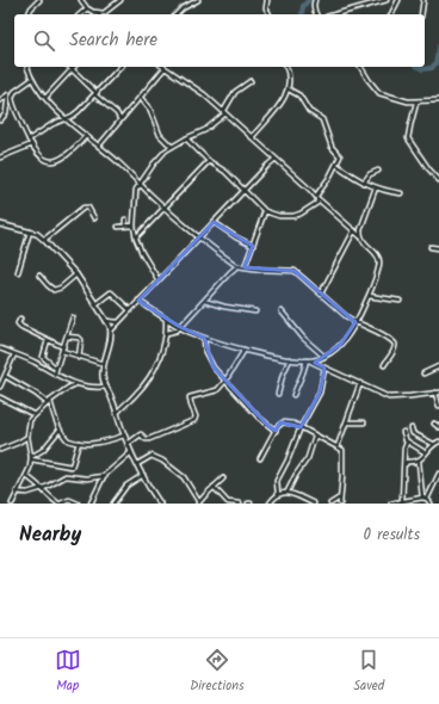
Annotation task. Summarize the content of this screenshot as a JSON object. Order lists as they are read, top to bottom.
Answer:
{
  "page": {
    "search": "Search here",
    "heading": ["Nearby", "0 results"],
    "nav": ["Map", "Directions", "Saved"]
  }
}
